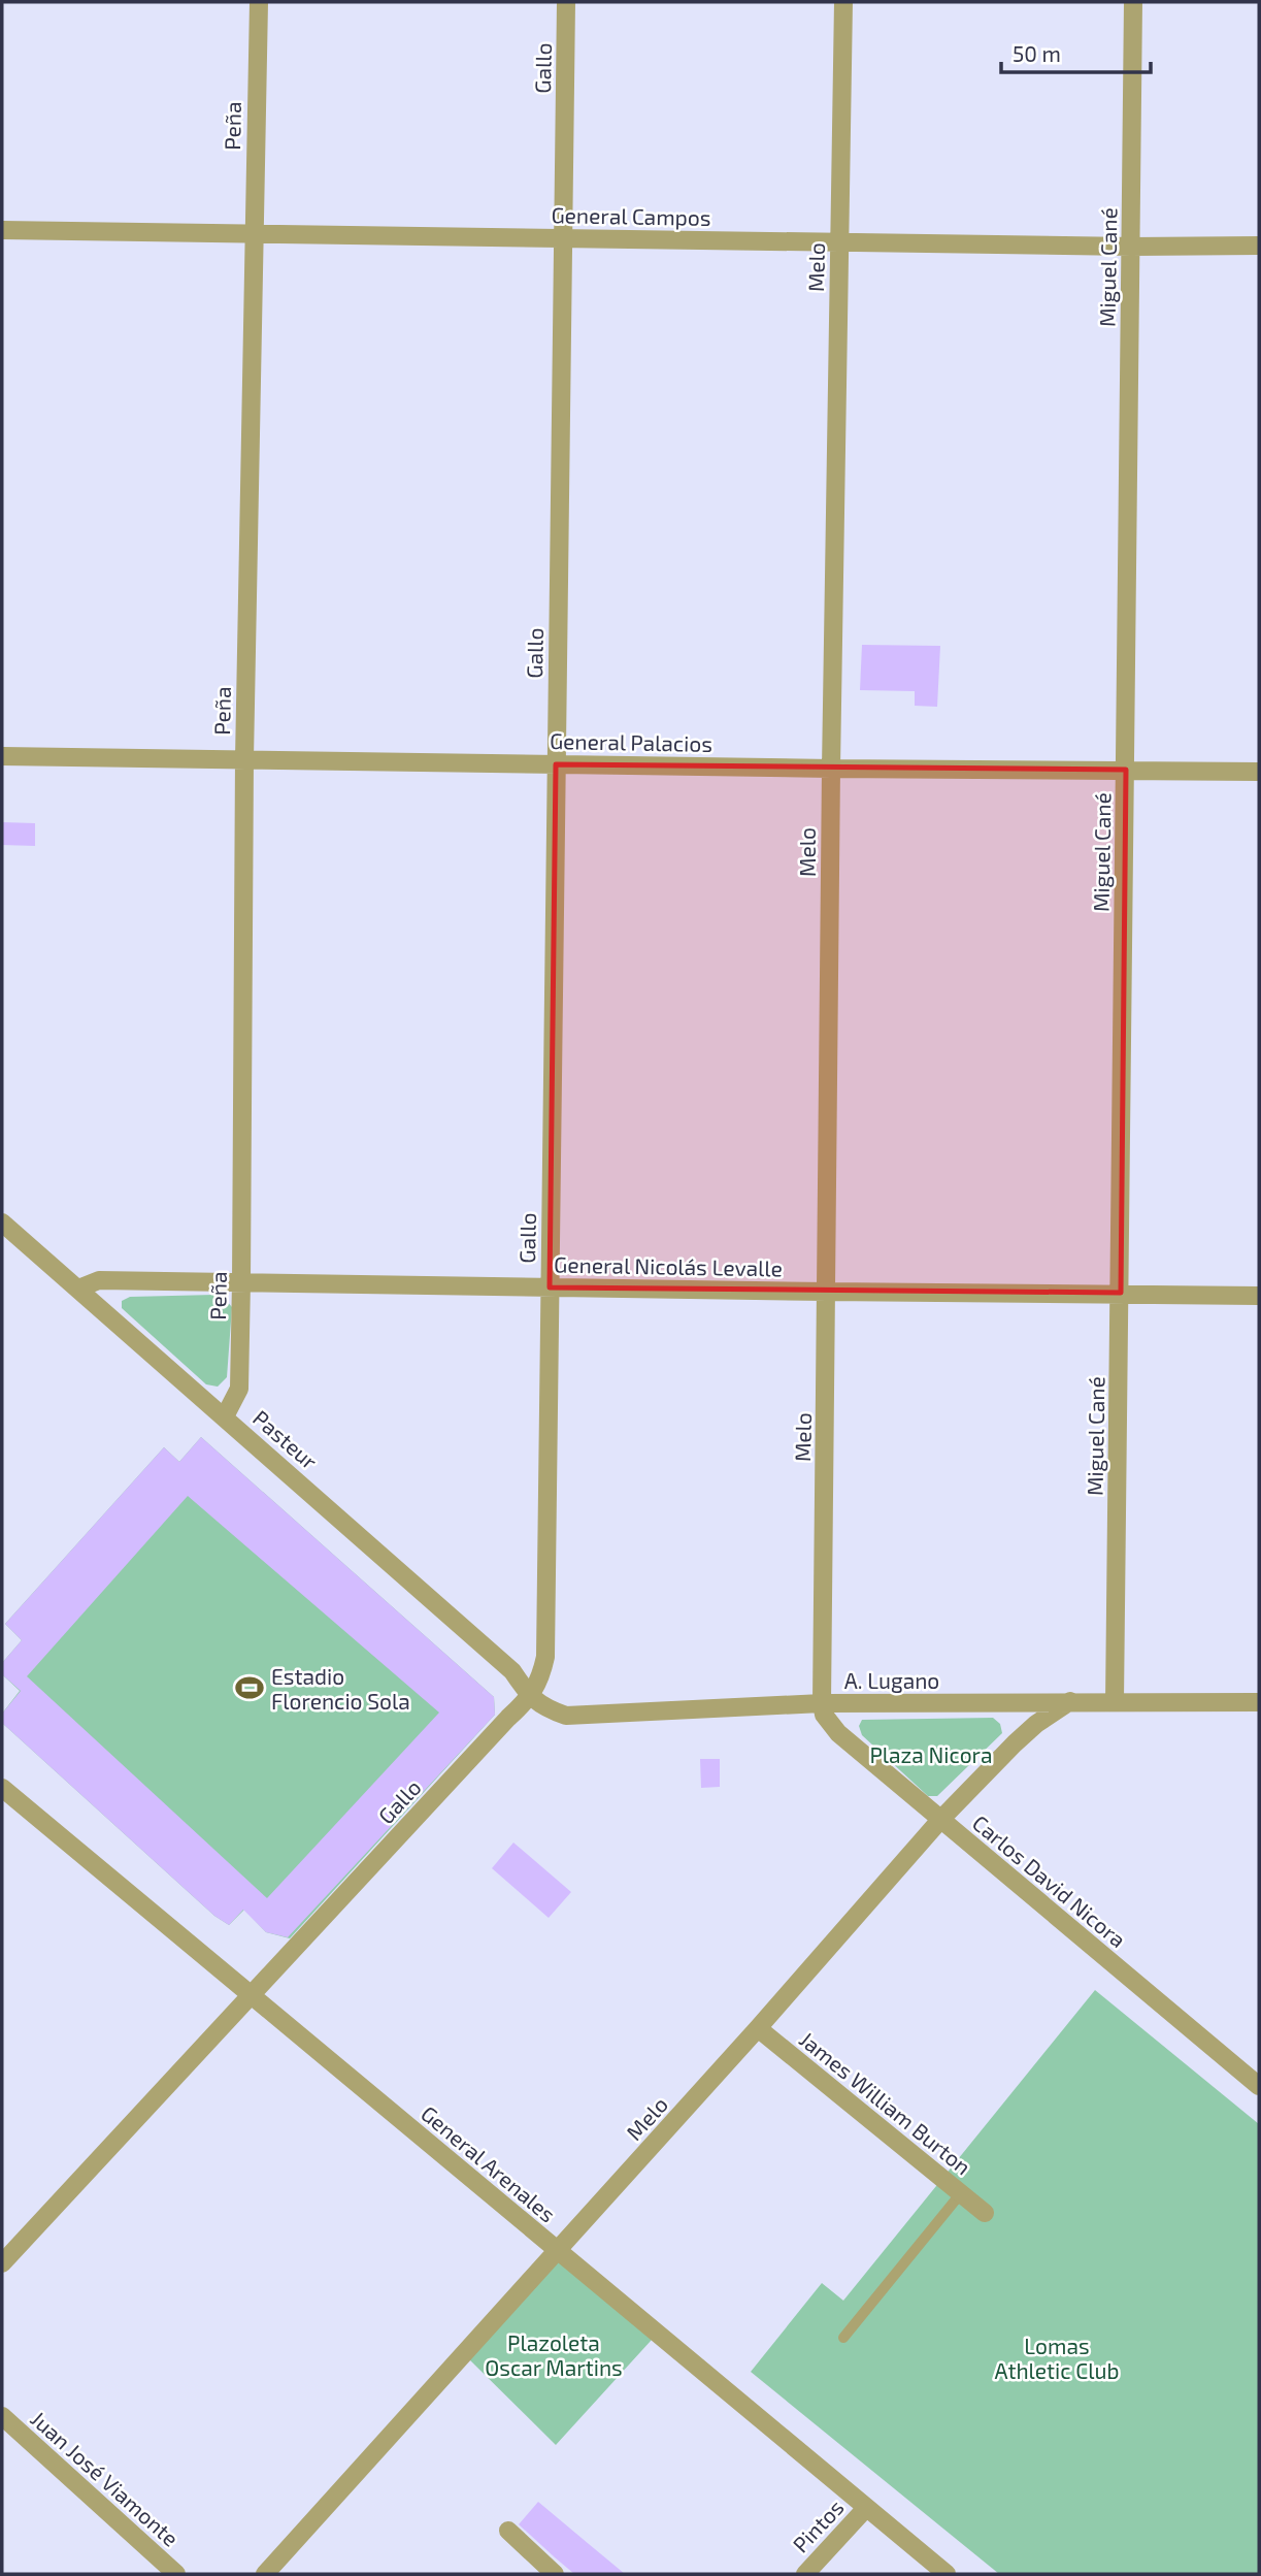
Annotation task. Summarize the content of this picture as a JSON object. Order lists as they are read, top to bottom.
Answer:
{
  "streets": {
    "street": [
      "Gallo",
      "Peña",
      "General Campos",
      "Melo",
      "Miguel Cané",
      "General Palacios",
      "General Nicolás Levalle",
      "Pasteur",
      "A. Lugano",
      "Carlos David Nicora",
      "James William Burton",
      "General Arenales",
      "Juan José Viamonte",
      "Pintos"
    ]
  },
  "crossings": [
    ["Gallo", "General Campos"],
    ["Gallo", "General Palacios"],
    ["Gallo", "General Nicolás Levalle"],
    ["Gallo", "Pasteur"],
    ["Gallo", "A. Lugano"],
    ["Gallo", "General Arenales"],
    ["Peña", "General Campos"],
    ["Peña", "General Palacios"],
    ["Peña", "General Nicolás Levalle"],
    ["Peña", "Pasteur"],
    ["General Campos", "Melo"],
    ["General Campos", "Miguel Cané"],
    ["Melo", "General Palacios"],
    ["Melo", "General Nicolás Levalle"],
    ["Melo", "A. Lugano"],
    ["Melo", "Carlos David Nicora"],
    ["Melo", "James William Burton"],
    ["Melo", "General Arenales"],
    ["Miguel Cané", "General Palacios"],
    ["Miguel Cané", "General Nicolás Levalle"],
    ["Miguel Cané", "A. Lugano"],
    ["General Nicolás Levalle", "Pasteur"],
    ["Pasteur", "A. Lugano"],
    ["A. Lugano", "Carlos David Nicora"],
    ["General Arenales", "Pintos"]
  ],
  "parks": ["Plaza Nicora", "Plazoleta Oscar Martins", "Lomas Athletic Club"],
  "places": {
    "sports": ["Estadio Florencio Sola"]
  },
  "scale_bar": "50 m"
}
